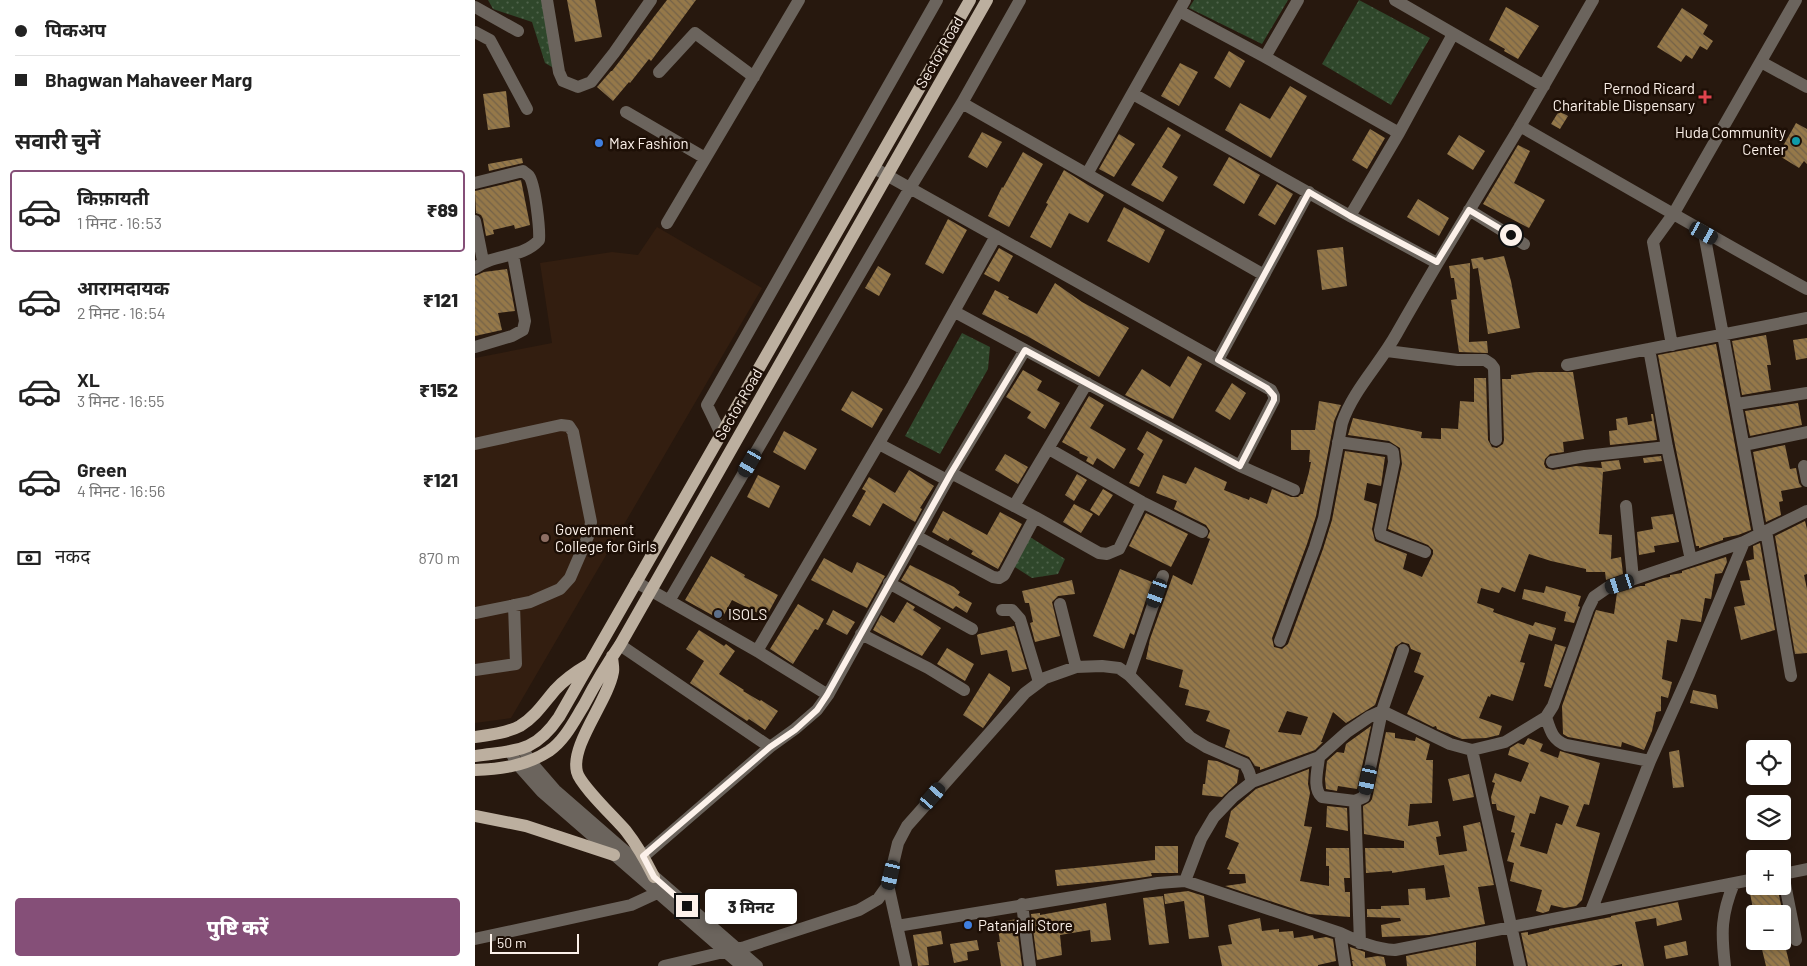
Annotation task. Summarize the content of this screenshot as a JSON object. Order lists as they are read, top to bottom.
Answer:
{
  "streets": {
    "main road": ["Sector Road"]
  },
  "places": {
    "health": ["Pernod Ricard Charitable Dispensary"],
    "other": [
      "Huda Community Center",
      "Max Fashion",
      "Government College for Girls",
      "ISOLS",
      "Patanjali Store"
    ]
  },
  "scale_bar": "50 m",
  "page": {
    "banner": ["पिकअप", "Bhagwan Mahaveer Marg"],
    "heading": "सवारी चुनें",
    "list": [
      {
        "name": "किफ़ायती",
        "note": "1 मिनट · 16:53",
        "value": "₹89"
      },
      {
        "name": "आरामदायक",
        "note": "2 मिनट · 16:54",
        "value": "₹121"
      },
      {
        "name": "XL",
        "note": "3 मिनट · 16:55",
        "value": "₹152"
      },
      {
        "name": "Green",
        "note": "4 मिनट · 16:56",
        "value": "₹121"
      }
    ],
    "pay": ["नकद", "870 m"],
    "map_buttons": ["+", "−"],
    "buttons": "पुष्टि करें",
    "bubble": "3 मिनट",
    "scale": "50 m"
  }
}
